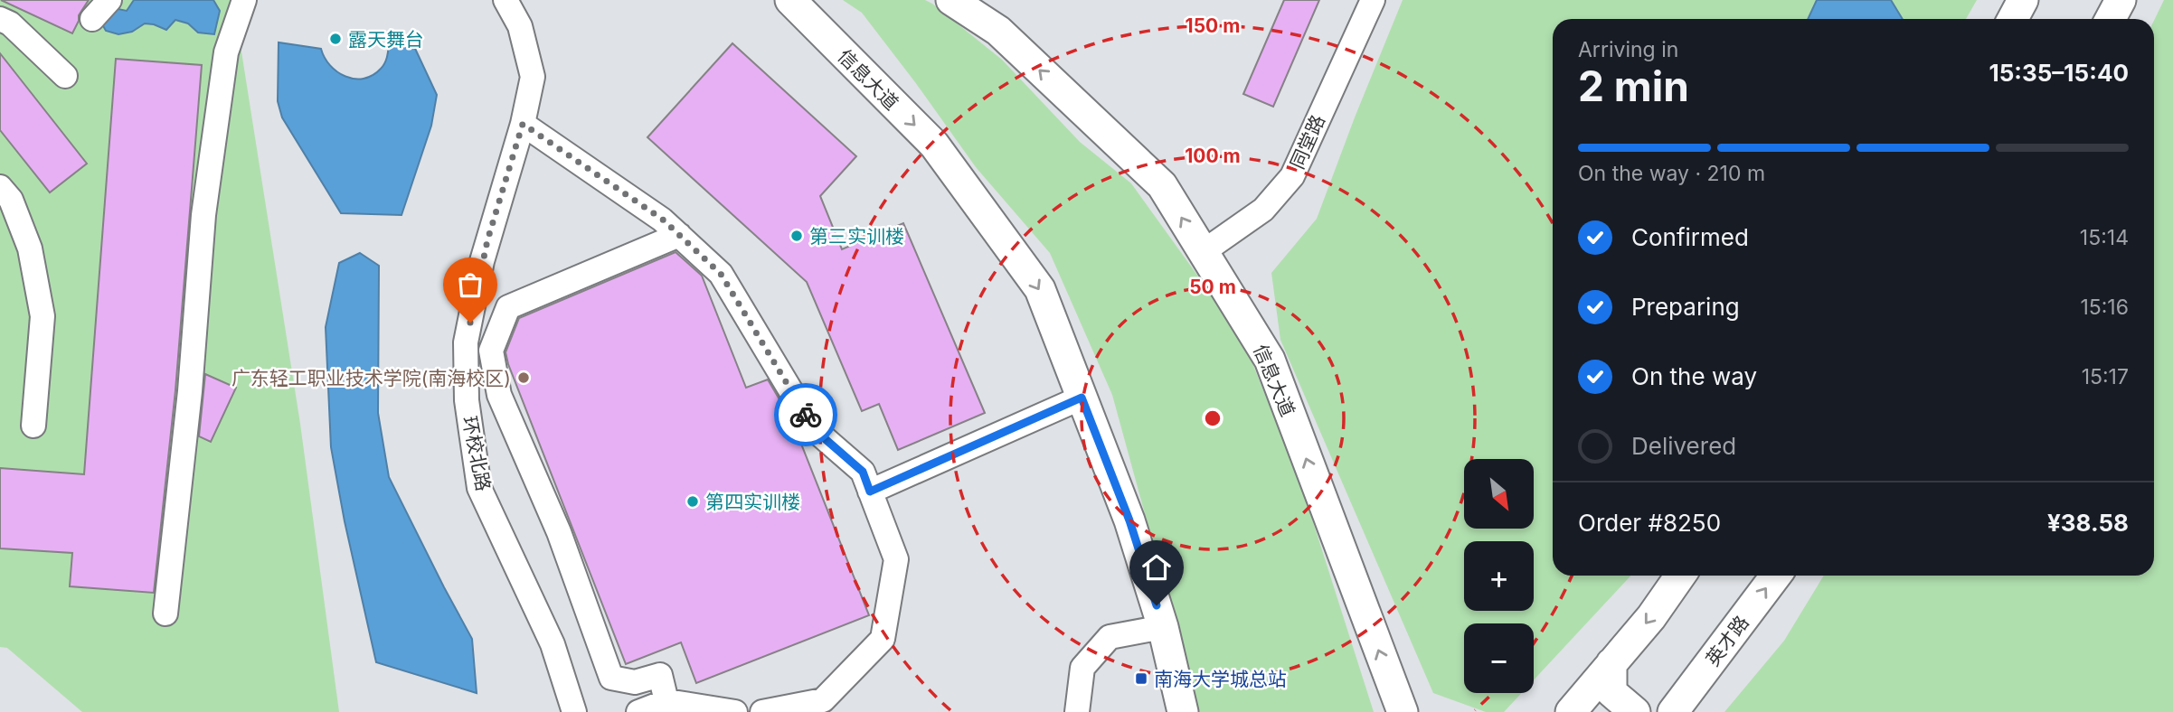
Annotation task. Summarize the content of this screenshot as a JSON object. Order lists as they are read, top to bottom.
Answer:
{
  "streets": {
    "main road": ["信息大道", "英才路"],
    "street": ["同堂路", "环校北路"]
  },
  "crossings": [
    ["信息大道", "同堂路"]
  ],
  "places": {
    "other": [
      "露天舞台",
      "第三实训楼",
      "广东轻工职业技术学院(南海校区)",
      "第四实训楼"
    ],
    "transit": ["南海大学城总站"]
  },
  "north": "bottom right",
  "page": {
    "heading": ["2 min", "Arriving in", "15:35–15:40"],
    "panel": ["Order #8250", "¥38.58"],
    "bar": "On the way · 210 m",
    "list": [
      ["Confirmed", "15:14"],
      ["Preparing", "15:16"],
      ["On the way", "15:17"],
      "Delivered"
    ],
    "map_buttons": ["+", "−"]
  },
  "rings": ["150 m", "100 m", "50 m"]
}
